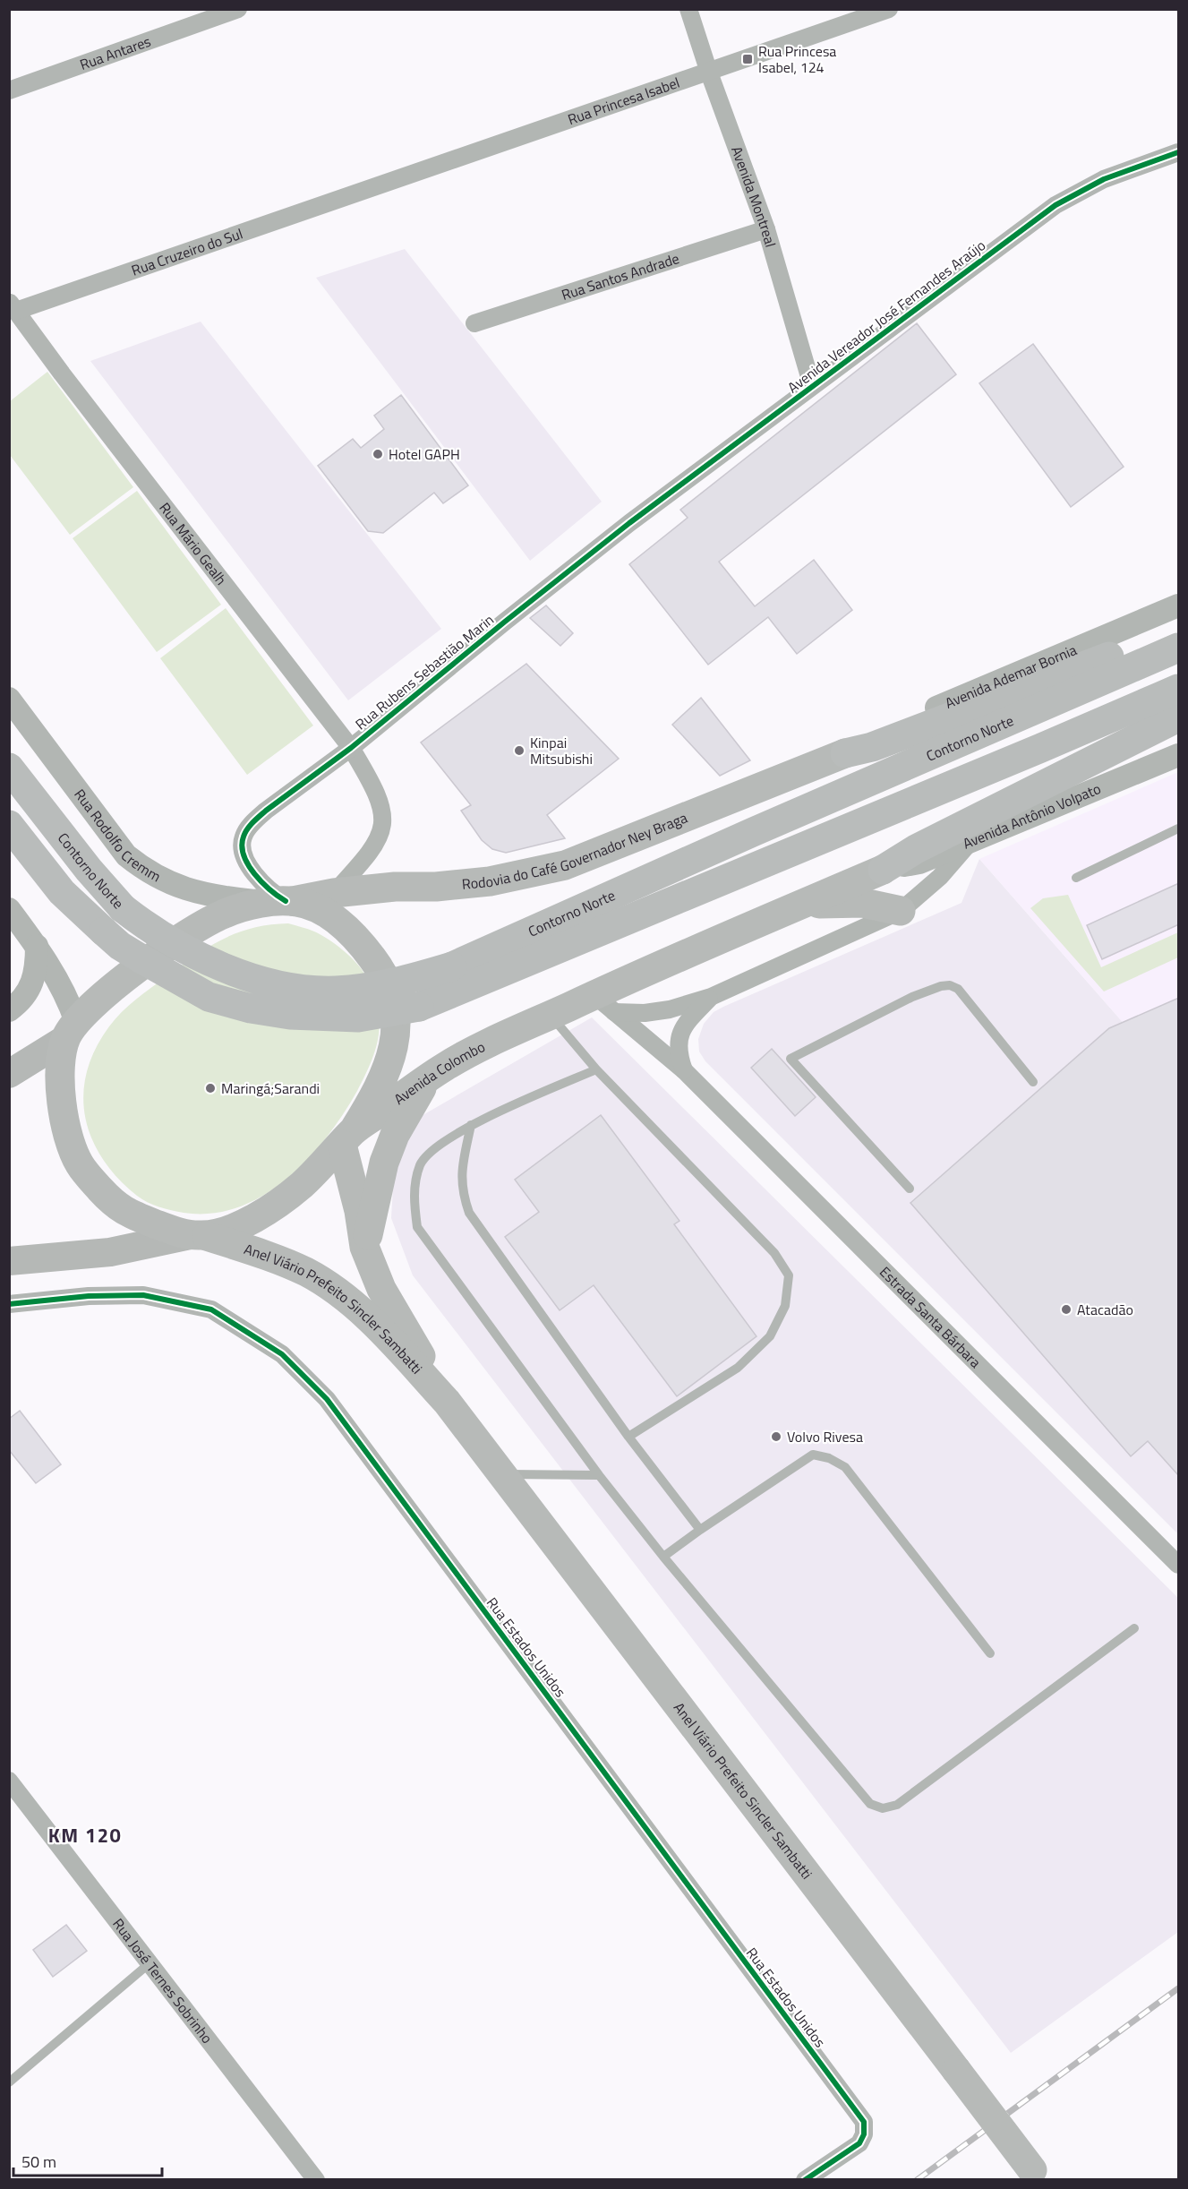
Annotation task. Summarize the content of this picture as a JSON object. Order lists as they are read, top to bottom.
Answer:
{
  "streets": {
    "highway": [
      "Contorno Norte",
      "Rodovia do Café Governador Ney Braga",
      "Avenida Colombo",
      "Anel Viário Prefeito Sincler Sambatti"
    ],
    "street": [
      "Rua Antares",
      "Rua Princesa Isabel",
      "Avenida Montreal",
      "Rua Cruzeiro do Sul",
      "Rua Santos Andrade",
      "Avenida Vereador José Fernandes Araújo",
      "Rua Mário Gealh",
      "Rua Rubens Sebastião Marin",
      "Avenida Ademar Bornia",
      "Avenida Antônio Volpato",
      "Rua Rodolfo Cremm",
      "Estrada Santa Bárbara",
      "Rua Estados Unidos",
      "Rua José Ternes Sobrinho"
    ]
  },
  "crossings": [
    ["Rua Princesa Isabel", "Avenida Montreal"],
    ["Rua Princesa Isabel", "Rua Cruzeiro do Sul"],
    ["Avenida Montreal", "Rua Santos Andrade"],
    ["Avenida Montreal", "Avenida Vereador José Fernandes Araújo"],
    ["Rua Cruzeiro do Sul", "Rua Mário Gealh"],
    ["Avenida Vereador José Fernandes Araújo", "Rua Rubens Sebastião Marin"],
    ["Rua Mário Gealh", "Rua Rubens Sebastião Marin"],
    ["Rua Mário Gealh", "Rua Rodolfo Cremm"],
    ["Rua Mário Gealh", "Rodovia do Café Governador Ney Braga"],
    ["Rua Rubens Sebastião Marin", "Rua Rodolfo Cremm"],
    ["Rua Rubens Sebastião Marin", "Rodovia do Café Governador Ney Braga"],
    ["Avenida Ademar Bornia", "Rodovia do Café Governador Ney Braga"],
    ["Avenida Antônio Volpato", "Avenida Colombo"],
    ["Rua Rodolfo Cremm", "Rodovia do Café Governador Ney Braga"],
    ["Avenida Colombo", "Anel Viário Prefeito Sincler Sambatti"],
    ["Avenida Colombo", "Estrada Santa Bárbara"]
  ],
  "districts": ["KM 120"],
  "places": {
    "transit": ["Rua Princesa Isabel, 124"],
    "other": [
      "Hotel GAPH",
      "Kinpai Mitsubishi",
      "Maringá;Sarandi",
      "Atacadão",
      "Volvo Rivesa"
    ]
  },
  "scale_bar": "50 m"
}
